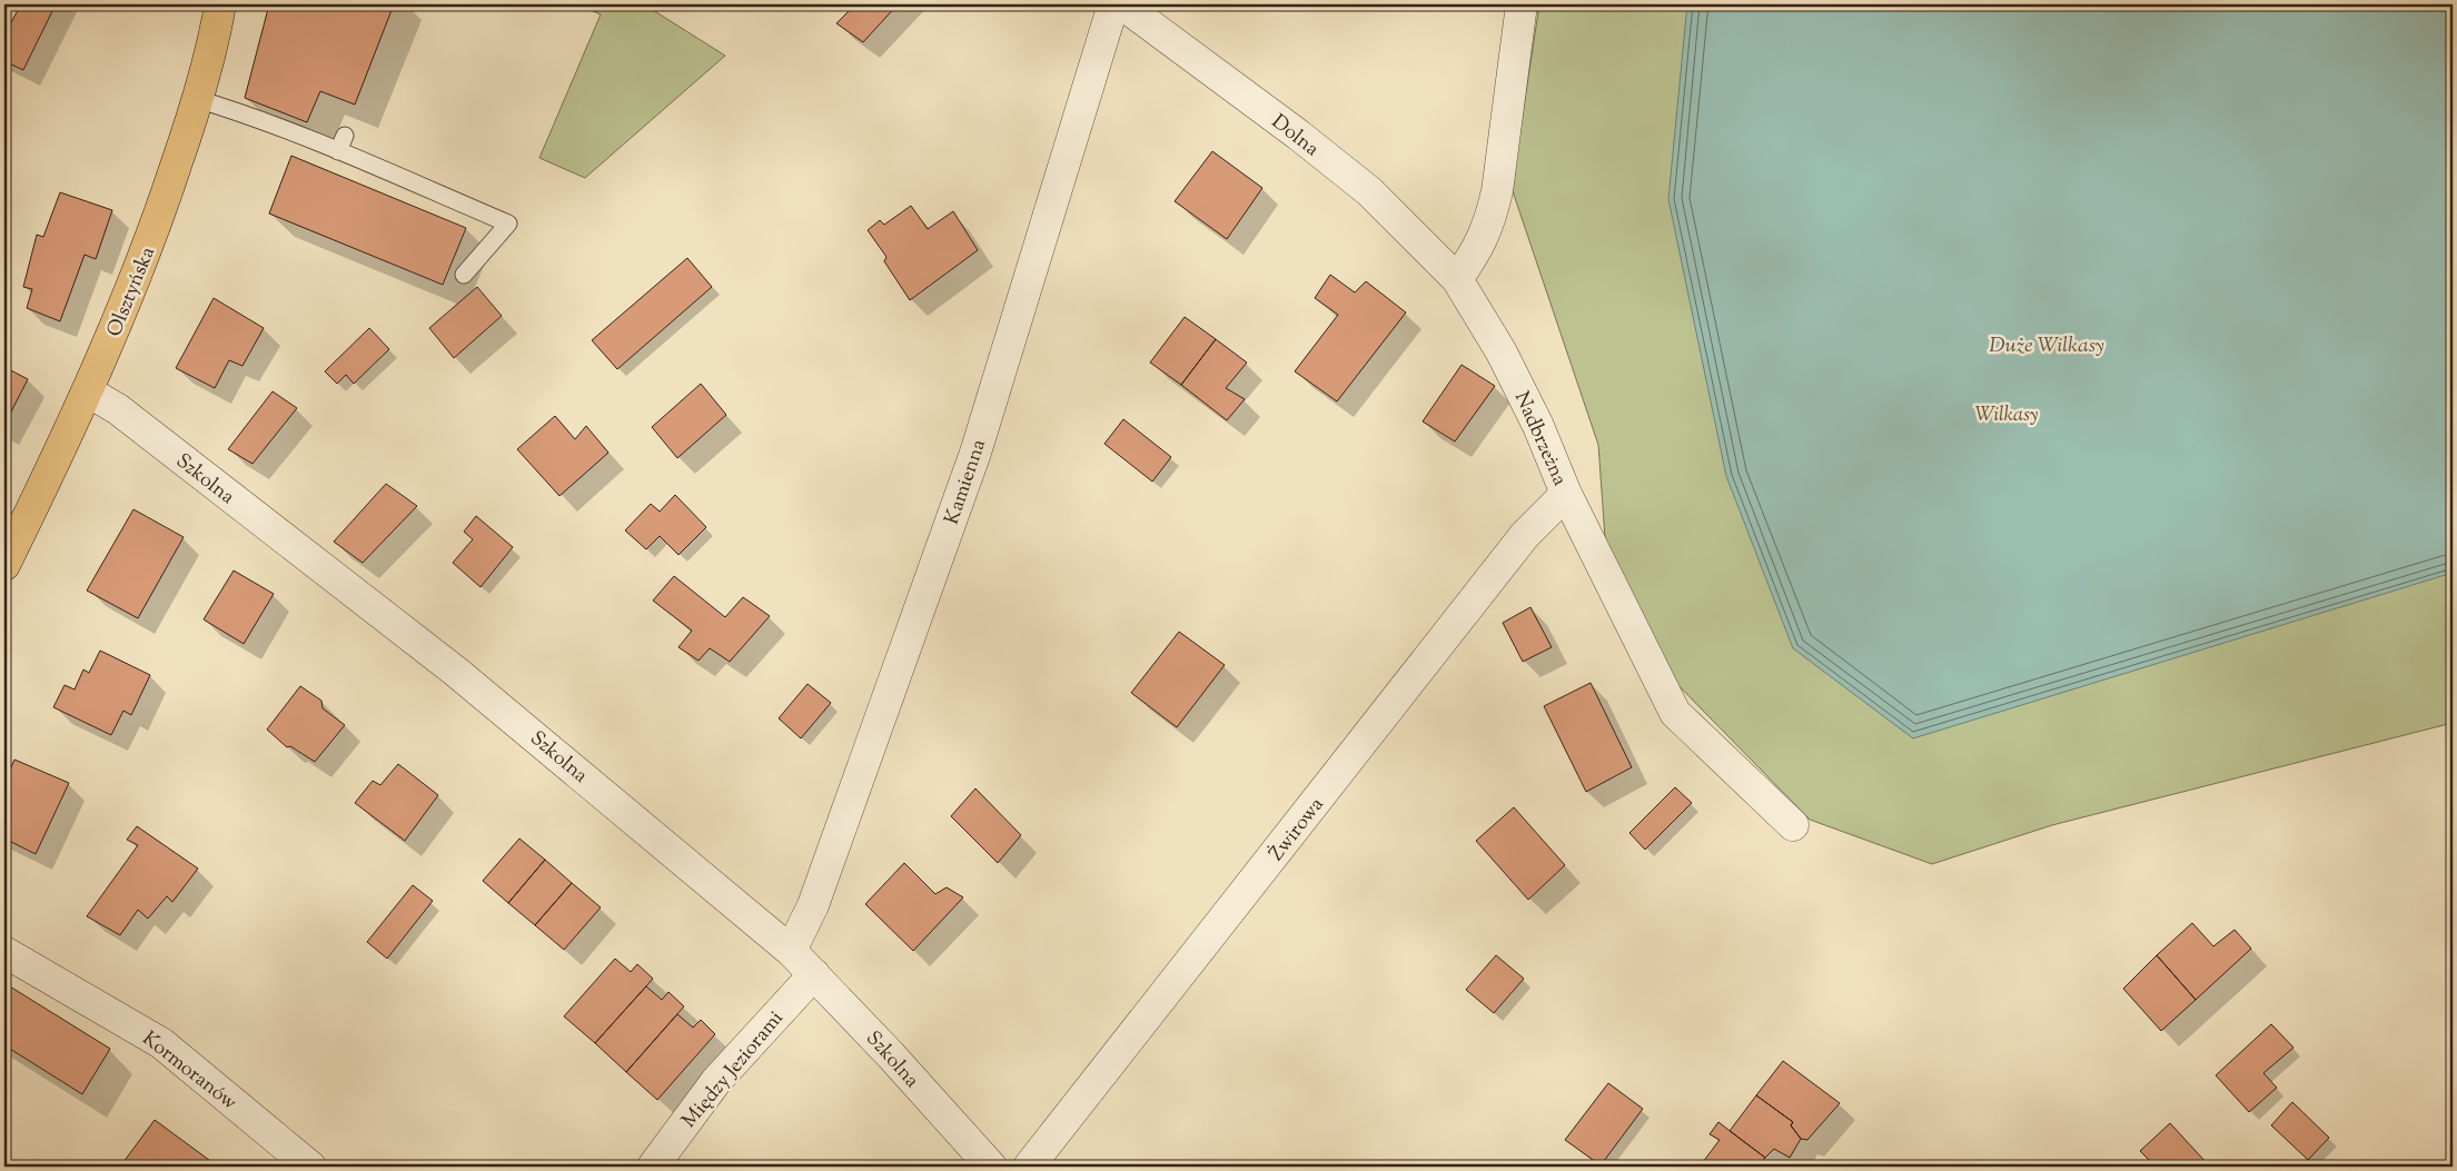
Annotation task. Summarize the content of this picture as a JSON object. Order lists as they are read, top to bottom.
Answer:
{
  "streets": {
    "main road": ["Olsztyńska"],
    "street": [
      "Dolna",
      "Nadbrzeżna",
      "Szkolna",
      "Kamienna",
      "Żwirowa",
      "Między Jeziorami",
      "Kormoranów"
    ]
  },
  "crossings": [
    ["Dolna", "Nadbrzeżna"],
    ["Olsztyńska", "Szkolna"],
    ["Nadbrzeżna", "Żwirowa"],
    ["Szkolna", "Kamienna"],
    ["Szkolna", "Między Jeziorami"]
  ],
  "water": ["Duże Wilkasy"],
  "parks": ["Wilkasy"]
}
